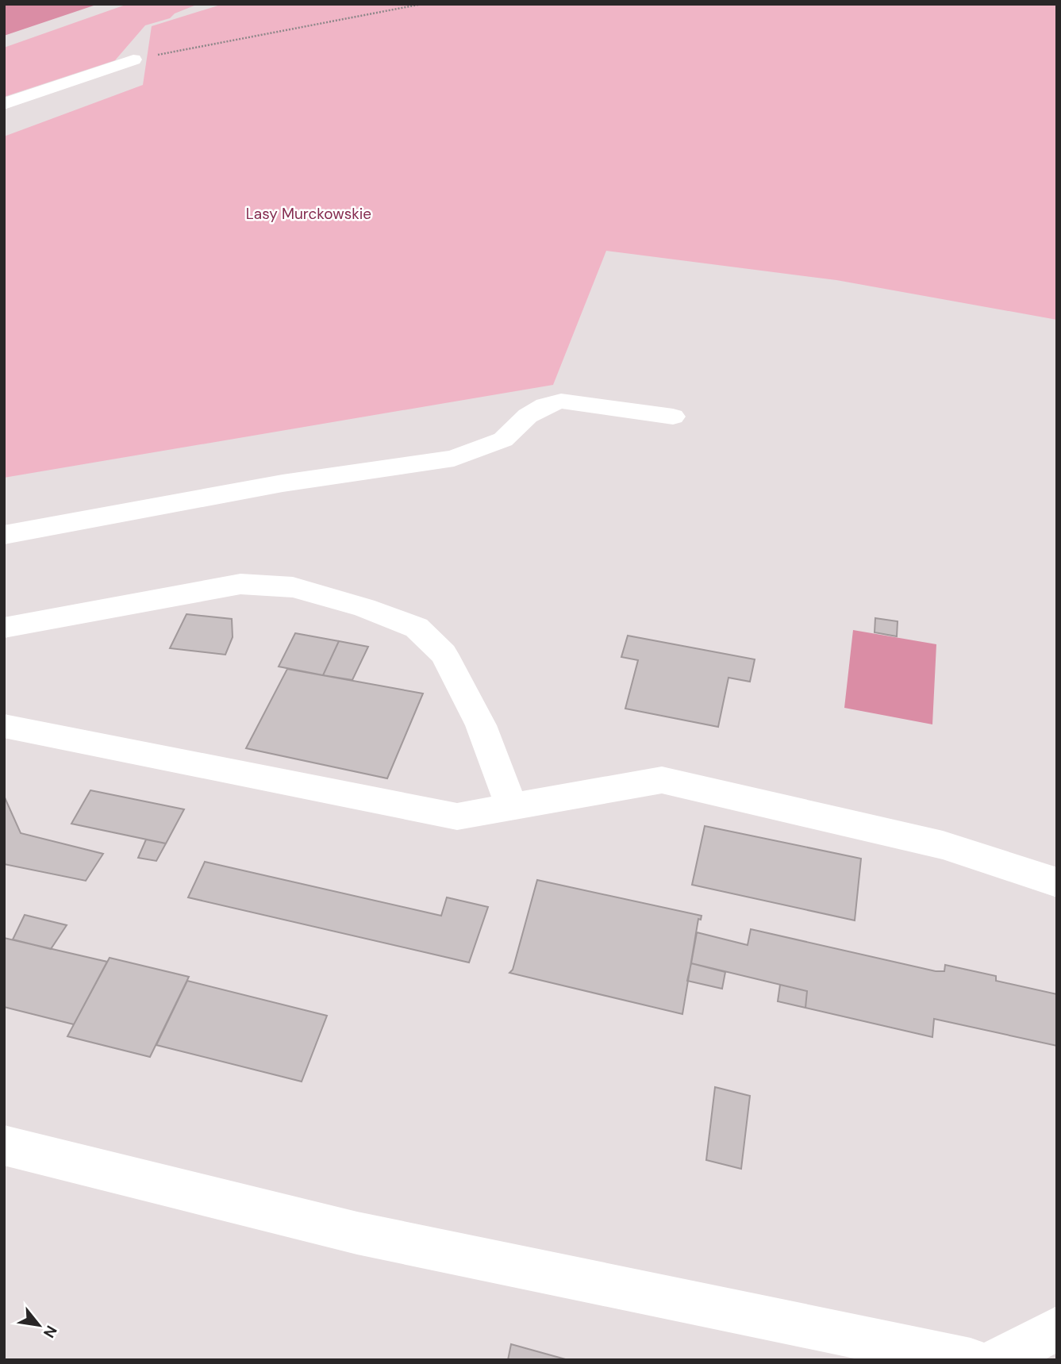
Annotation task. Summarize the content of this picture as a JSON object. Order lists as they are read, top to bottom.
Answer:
{
  "parks": ["Lasy Murckowskie"],
  "north": "bottom right"
}
